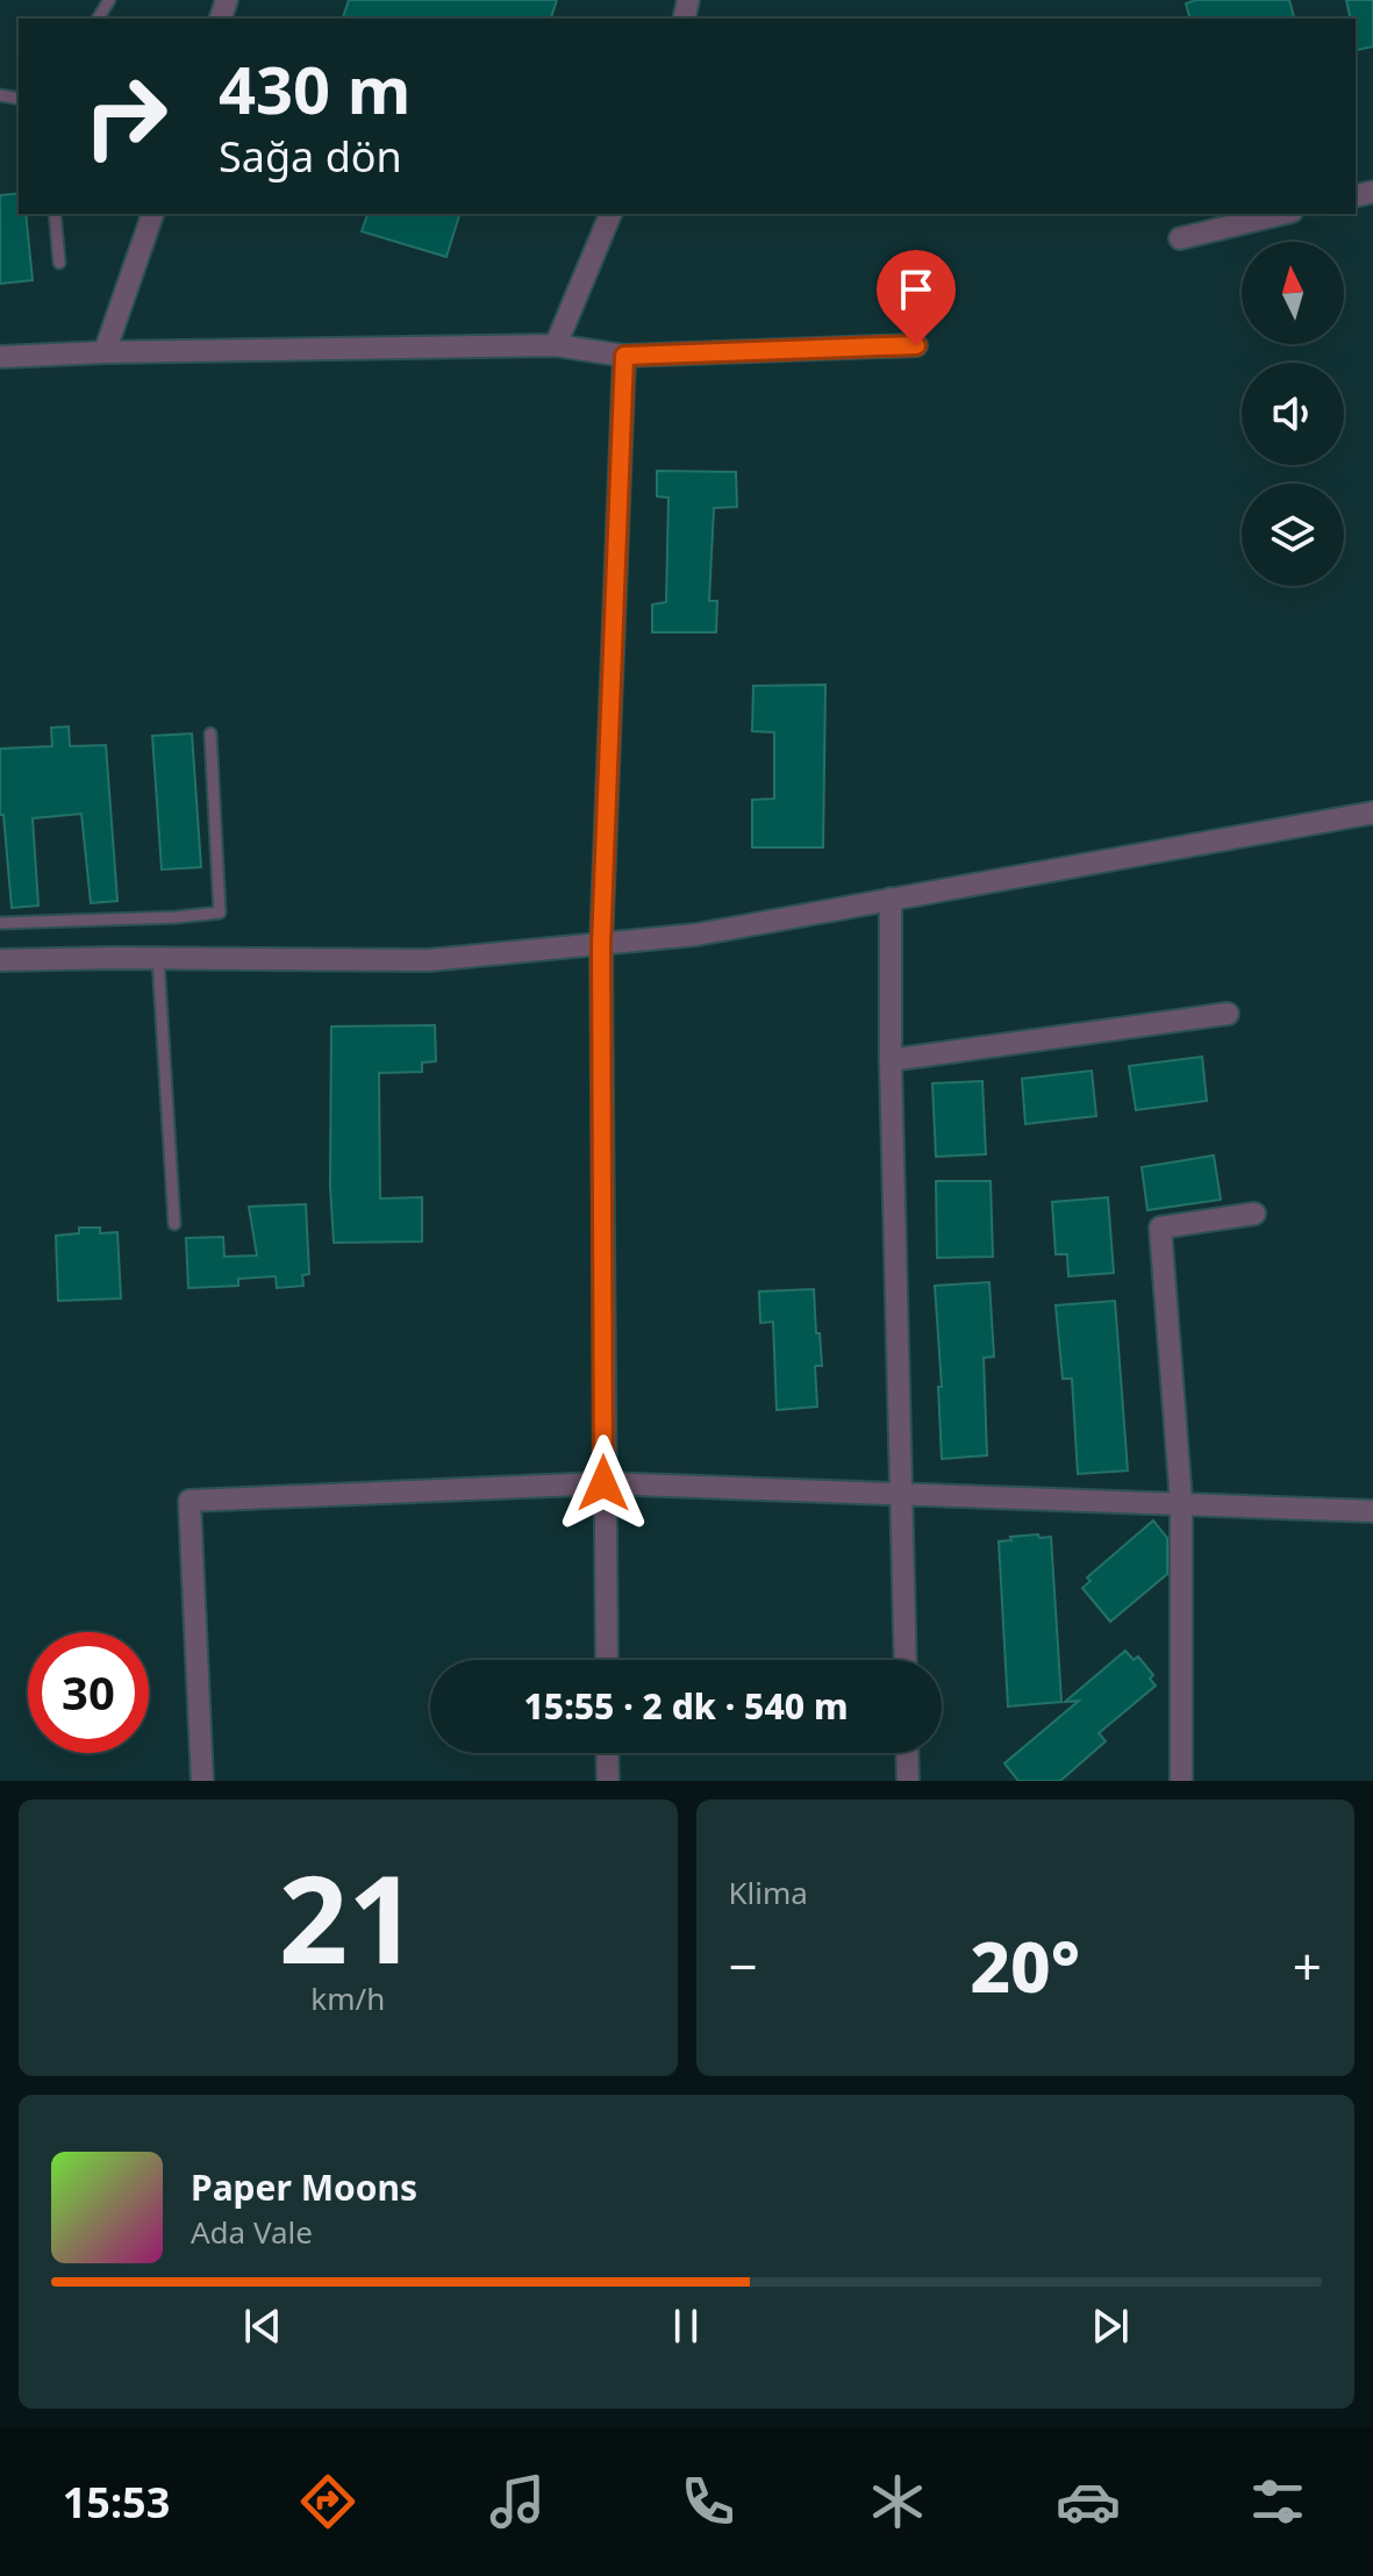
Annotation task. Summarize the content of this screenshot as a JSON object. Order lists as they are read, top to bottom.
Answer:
{
  "north": "top",
  "page": {
    "turn": ["430 m", "Sağa dön"],
    "limit": "30",
    "trip": "15:55 · 2 dk · 540 m",
    "tile": [
      ["21", "km/h"],
      "Klima"
    ],
    "heat": ["−", "20°", "+"],
    "song": ["Paper Moons", "Ada Vale"],
    "tabs": "15:53"
  }
}
